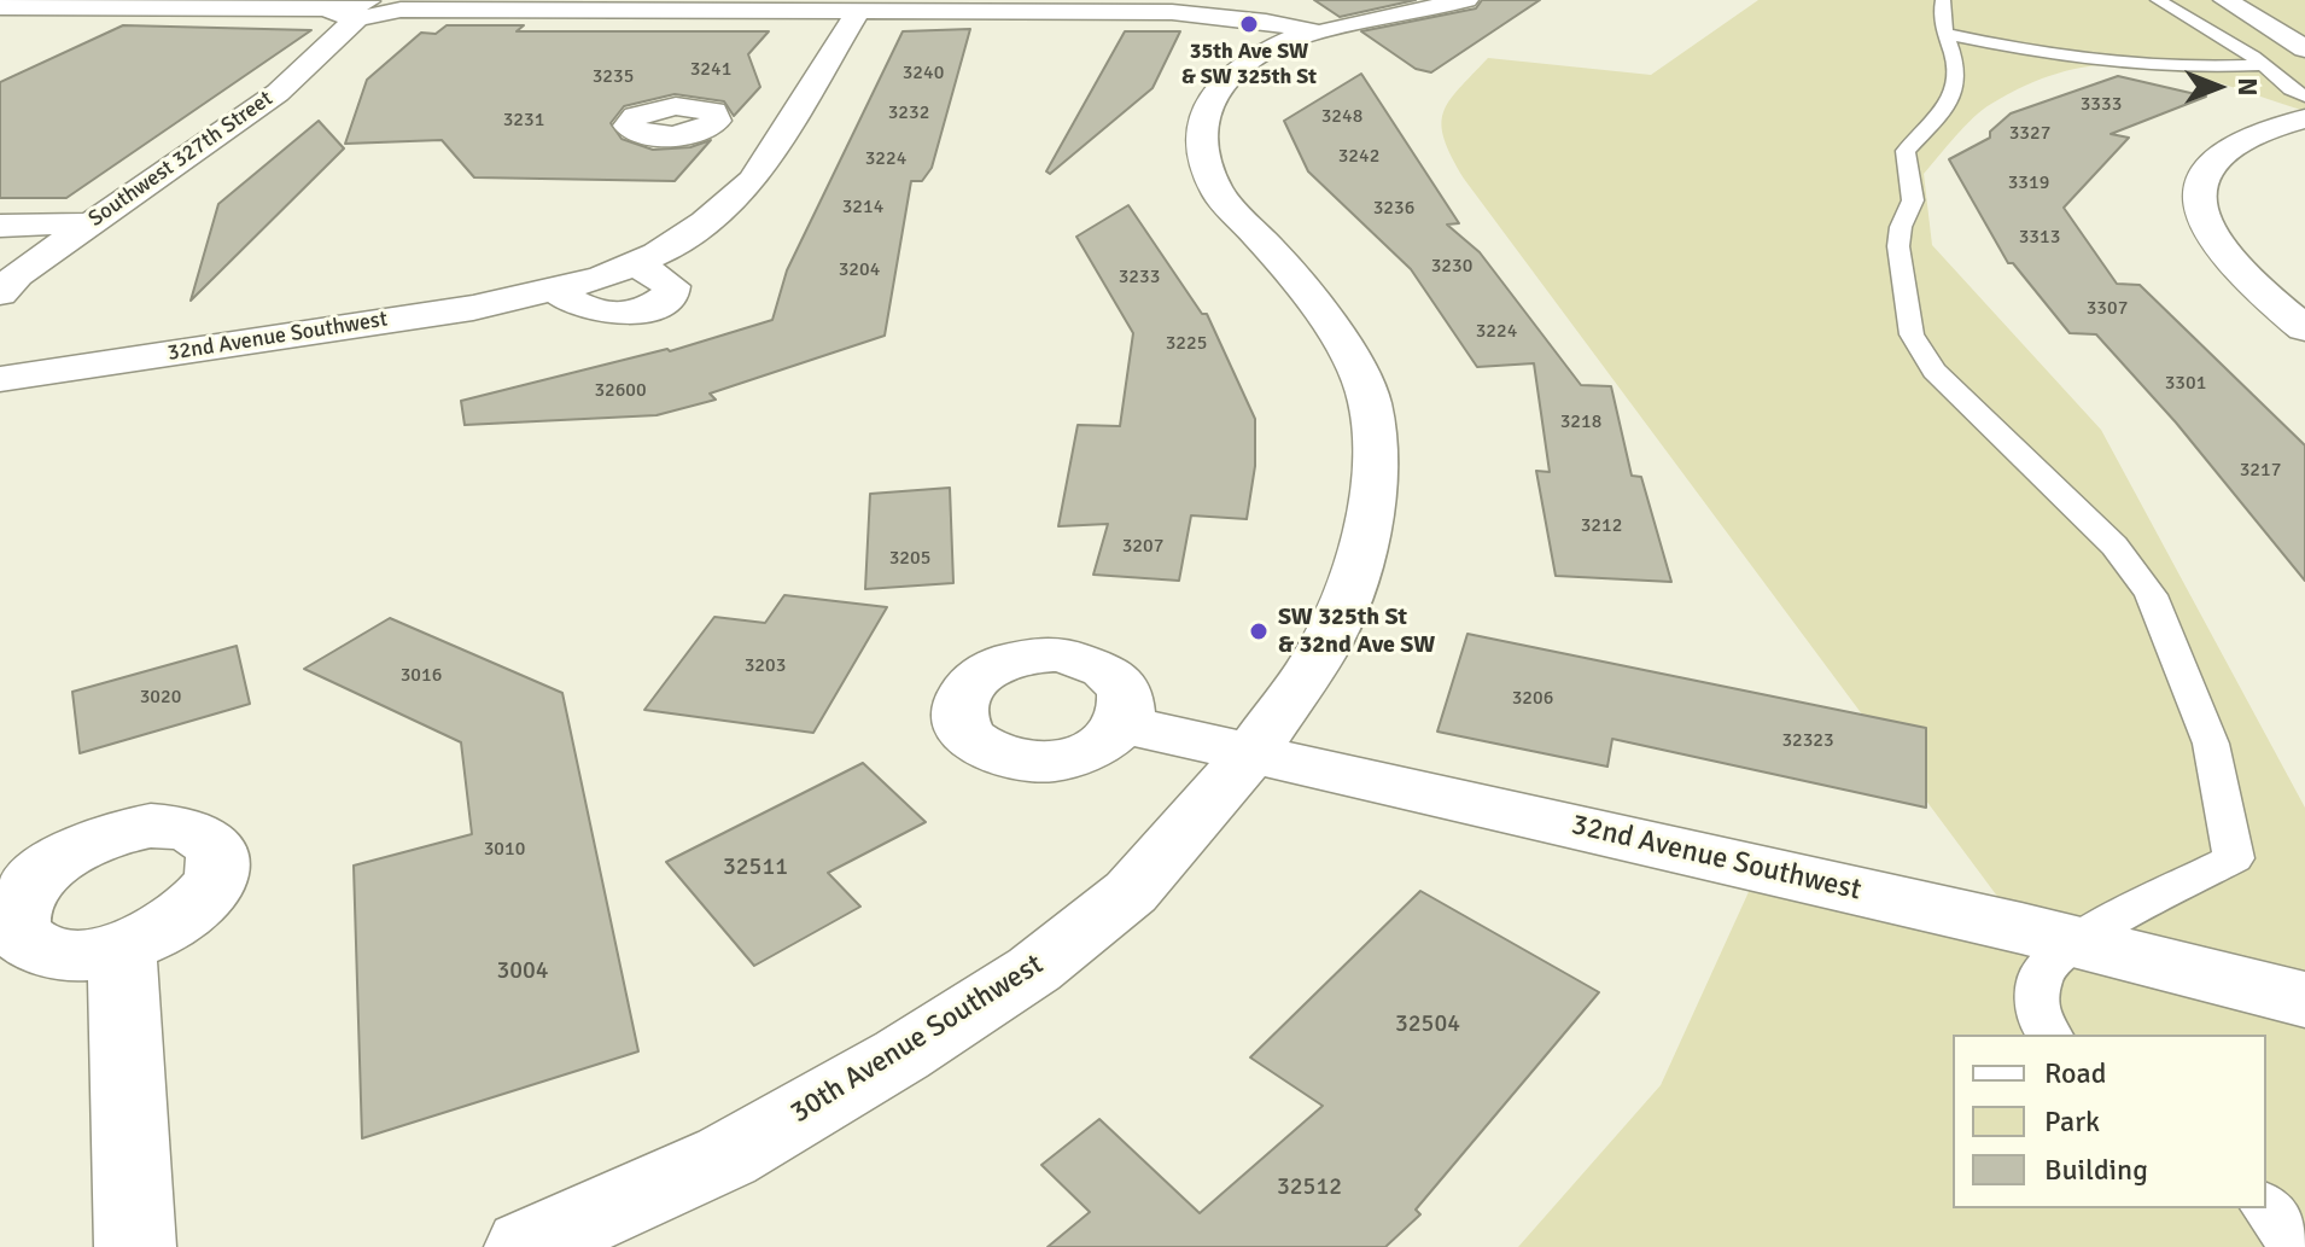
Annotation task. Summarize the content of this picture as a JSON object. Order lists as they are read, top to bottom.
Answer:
{
  "streets": {
    "street": ["Southwest 327th Street", "32nd Avenue Southwest", "30th Avenue Southwest"]
  },
  "crossings": [
    ["32nd Avenue Southwest", "30th Avenue Southwest"]
  ],
  "places": ["35th Ave SW & SW 325th St", "SW 325th St & 32nd Ave SW"],
  "house_numbers": [
    "3241",
    "3240",
    "3235",
    "3333",
    "3232",
    "3248",
    "3231",
    "3327",
    "3242",
    "3224",
    "3319",
    "3214",
    "3236",
    "3313",
    "3230",
    "3204",
    "3233",
    "3307",
    "3224",
    "3225",
    "3301",
    "32600",
    "3218",
    "3217",
    "3212",
    "3207",
    "3205",
    "3203",
    "3016",
    "3020",
    "3206",
    "32323",
    "3010",
    "32511",
    "3004",
    "32504",
    "32512"
  ],
  "legend": ["Road", "Park", "Building"],
  "north": "right"
}
